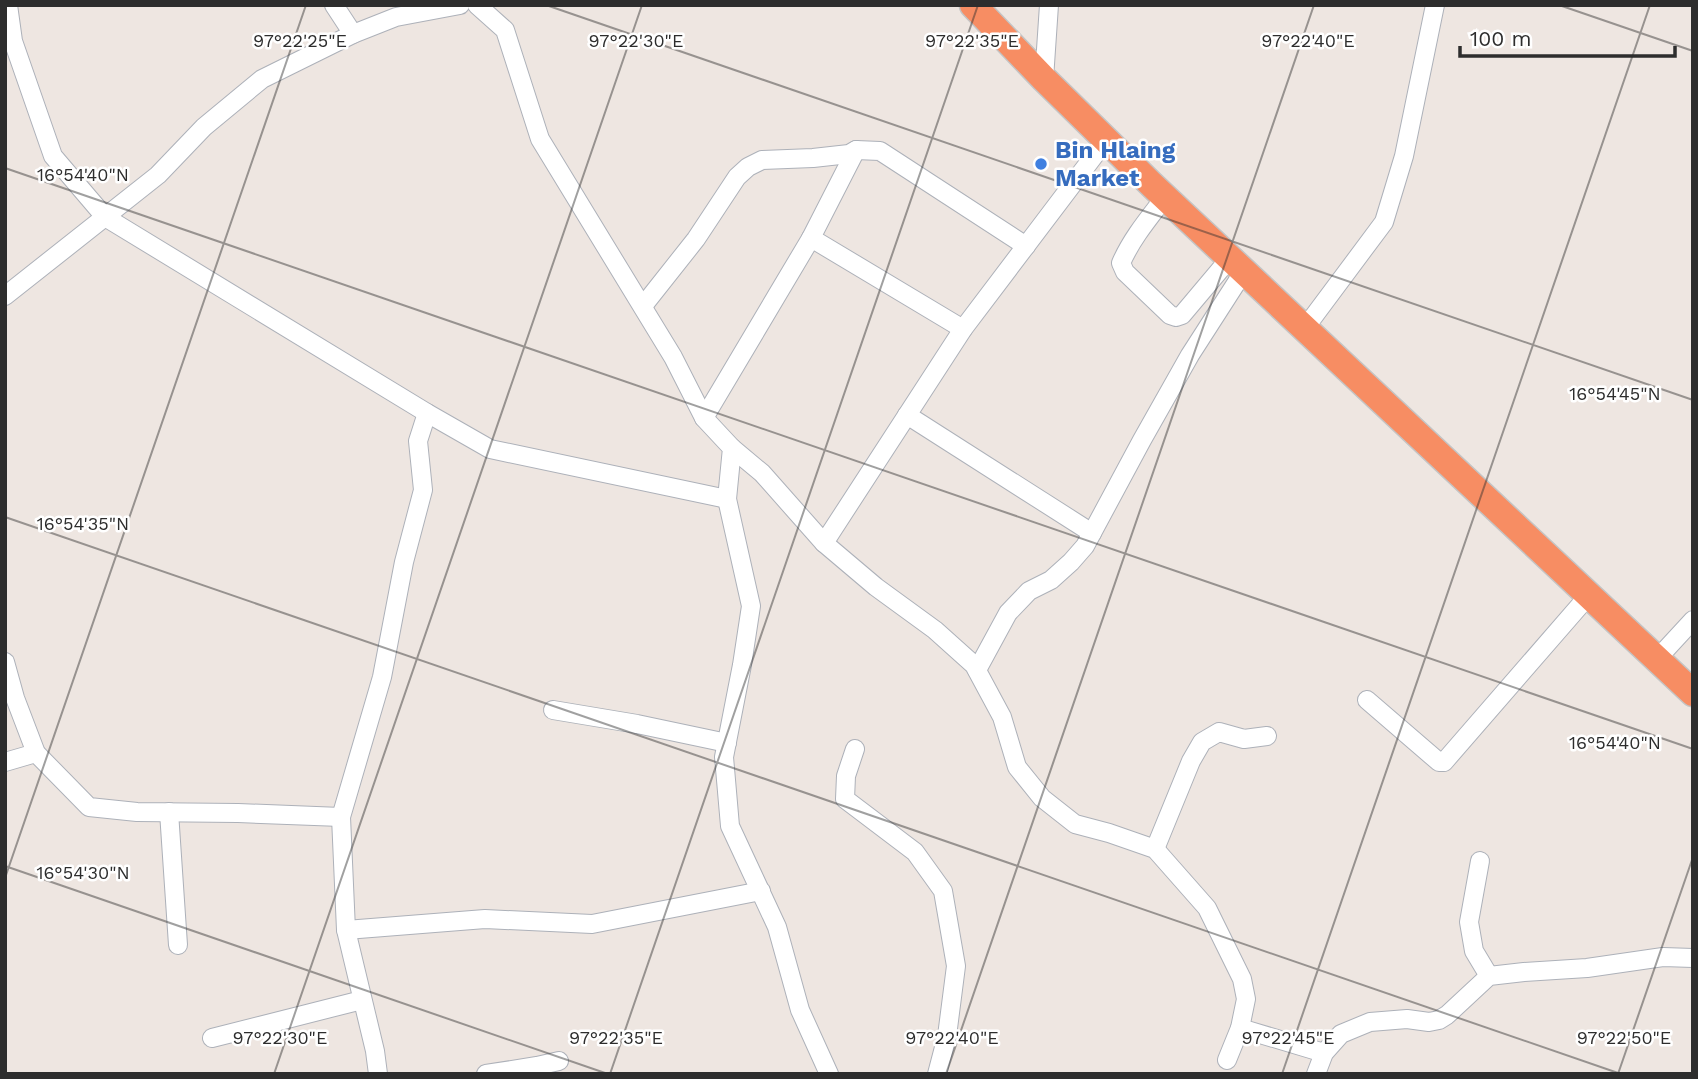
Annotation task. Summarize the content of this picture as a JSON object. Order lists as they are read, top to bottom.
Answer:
{
  "places": ["Bin Hlaing Market"],
  "scale_bar": "100 m",
  "coordinates": [
    "97°22'30\"E",
    "97°22'35\"E",
    "97°22'40\"E",
    "97°22'25\"E",
    "16°54'40\"N",
    "16°54'45\"N",
    "16°54'35\"N",
    "16°54'30\"N",
    "97°22'45\"E",
    "97°22'50\"E"
  ]
}
